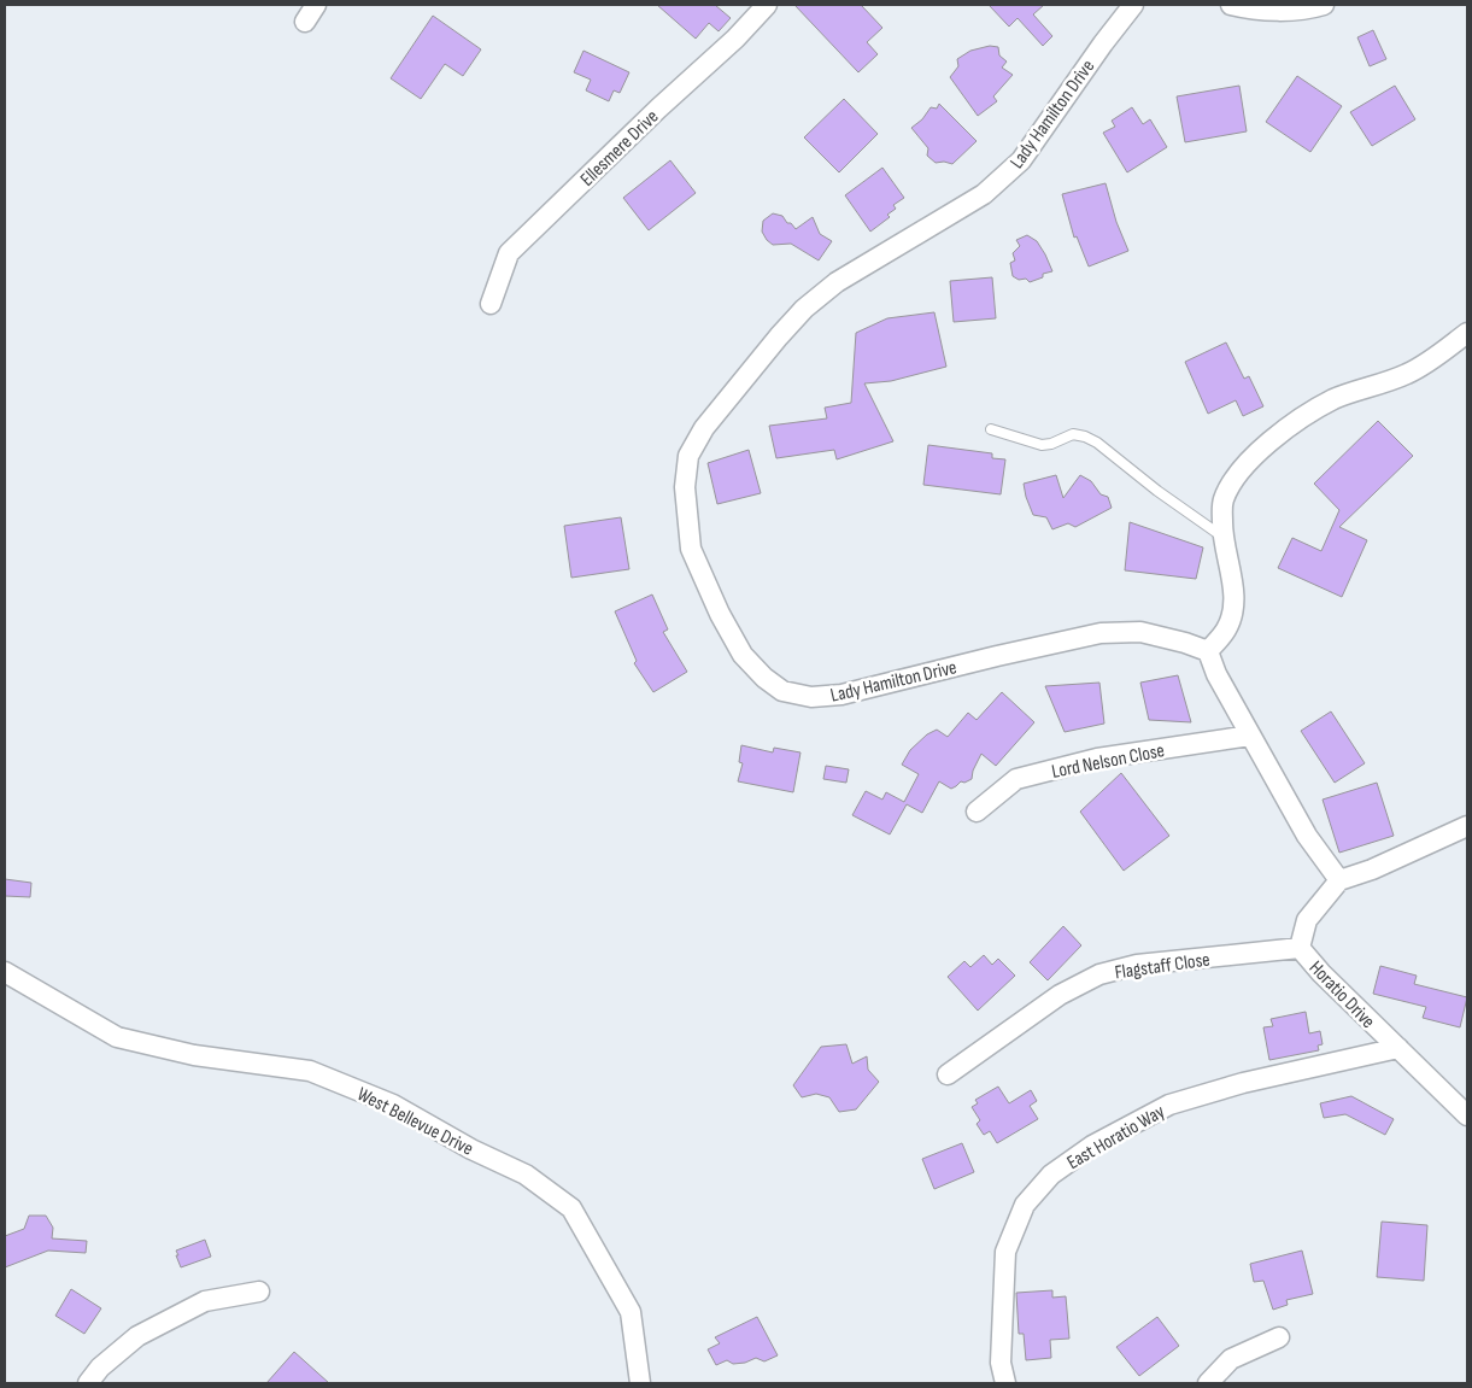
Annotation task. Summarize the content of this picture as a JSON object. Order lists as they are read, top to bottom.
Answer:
{
  "streets": {
    "street": [
      "Lady Hamilton Drive",
      "Ellesmere Drive",
      "Lord Nelson Close",
      "Flagstaff Close",
      "Horatio Drive",
      "West Bellevue Drive",
      "East Horatio Way"
    ]
  },
  "crossings": [
    ["Flagstaff Close", "Horatio Drive"],
    ["Horatio Drive", "East Horatio Way"]
  ]
}
